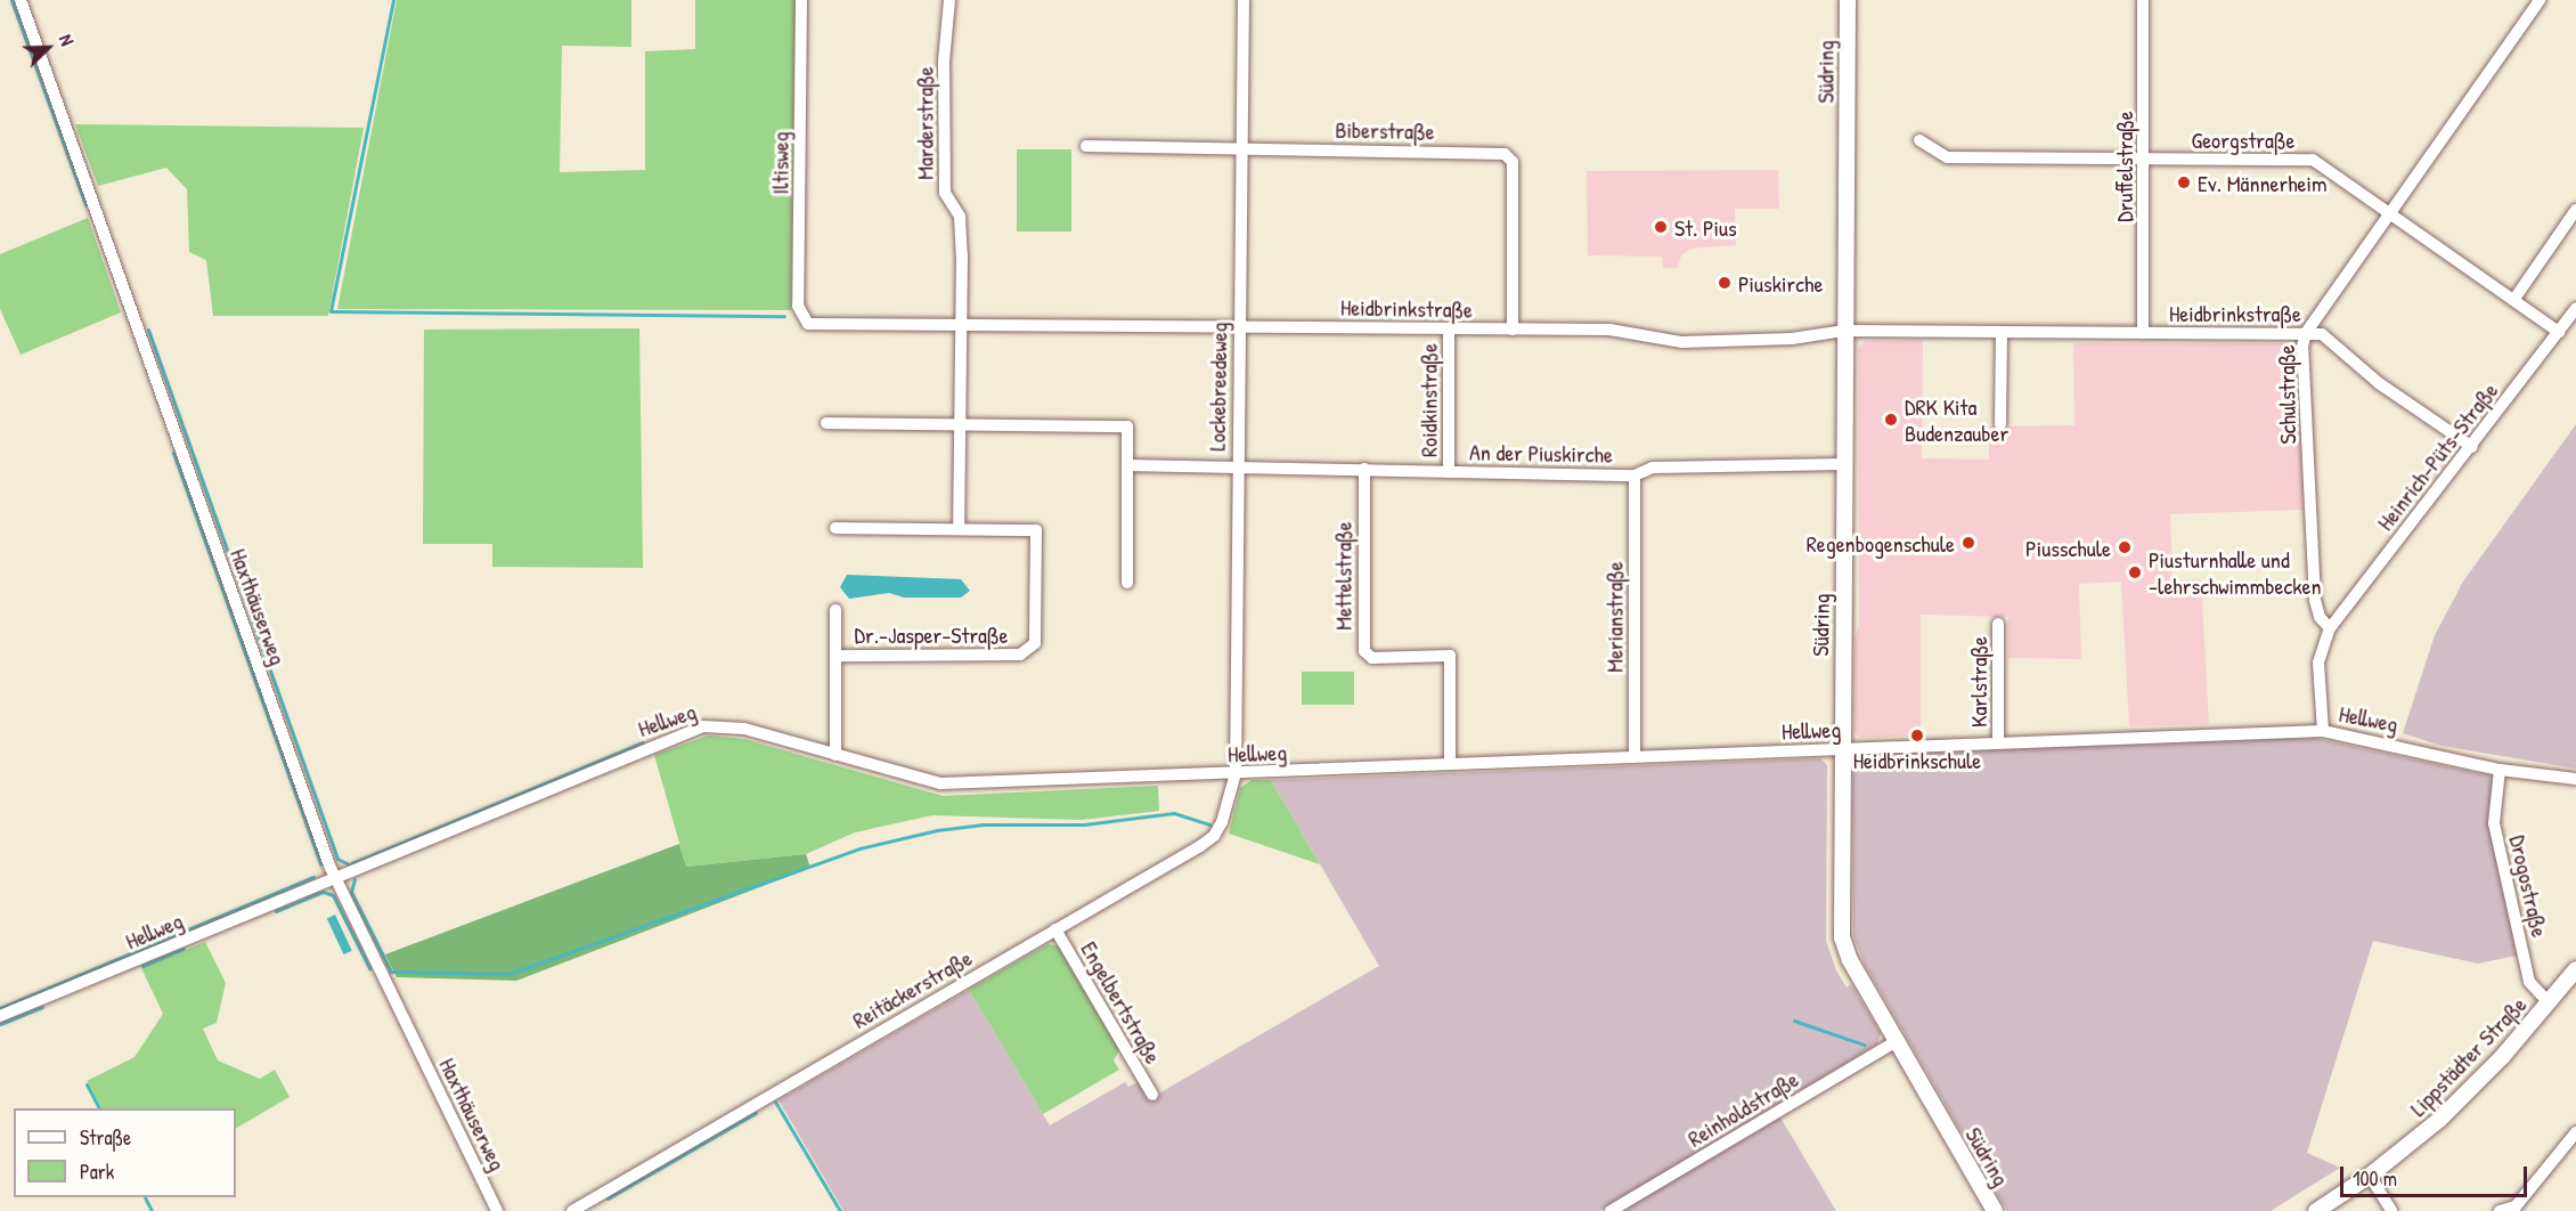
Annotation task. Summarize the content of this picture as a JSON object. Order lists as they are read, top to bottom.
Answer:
{
  "streets": {
    "main road": ["Südring", "Lippstädter Straße"],
    "street": [
      "Marderstraße",
      "Biberstraße",
      "Georgstraße",
      "Iltisweg",
      "Druffelstraße",
      "Heidbrinkstraße",
      "Lockebreedeweg",
      "Schulstraße",
      "Roidkinstraße",
      "An der Piuskirche",
      "Heinrich-Püts-Straße",
      "Mettelstraße",
      "Haxthäuserweg",
      "Merianstraße",
      "Dr.-Jasper-Straße",
      "Karlstraße",
      "Hellweg",
      "Drogostraße",
      "Reitäckerstraße",
      "Engelbertstraße",
      "Reinholdstraße"
    ]
  },
  "crossings": [
    ["Südring", "Heidbrinkstraße"],
    ["Südring", "An der Piuskirche"],
    ["Südring", "Hellweg"],
    ["Südring", "Reinholdstraße"],
    ["Marderstraße", "Heidbrinkstraße"],
    ["Marderstraße", "Dr.-Jasper-Straße"],
    ["Biberstraße", "Heidbrinkstraße"],
    ["Biberstraße", "Lockebreedeweg"],
    ["Georgstraße", "Druffelstraße"],
    ["Georgstraße", "Schulstraße"],
    ["Georgstraße", "Heinrich-Püts-Straße"],
    ["Iltisweg", "Heidbrinkstraße"],
    ["Druffelstraße", "Heidbrinkstraße"],
    ["Heidbrinkstraße", "Lockebreedeweg"],
    ["Heidbrinkstraße", "Schulstraße"],
    ["Heidbrinkstraße", "Roidkinstraße"],
    ["Heidbrinkstraße", "Heinrich-Püts-Straße"],
    ["Lockebreedeweg", "An der Piuskirche"],
    ["Lockebreedeweg", "Hellweg"],
    ["Lockebreedeweg", "Reitäckerstraße"],
    ["Schulstraße", "Heinrich-Püts-Straße"],
    ["Roidkinstraße", "An der Piuskirche"],
    ["An der Piuskirche", "Mettelstraße"],
    ["An der Piuskirche", "Merianstraße"],
    ["Mettelstraße", "Hellweg"],
    ["Haxthäuserweg", "Hellweg"],
    ["Merianstraße", "Hellweg"],
    ["Dr.-Jasper-Straße", "Hellweg"],
    ["Karlstraße", "Hellweg"],
    ["Hellweg", "Drogostraße"],
    ["Hellweg", "Reitäckerstraße"],
    ["Drogostraße", "Lippstädter Straße"],
    ["Reitäckerstraße", "Engelbertstraße"]
  ],
  "places": [
    "Ev. Männerheim",
    "St. Pius",
    "Piuskirche",
    "DRK Kita Budenzauber",
    "Regenbogenschule",
    "Piusschule",
    "Piusturnhalle und -lehrschwimmbecken",
    "Heidbrinkschule"
  ],
  "legend": ["Straße", "Park"],
  "scale_bar": "100 m",
  "north": "top right"
}
